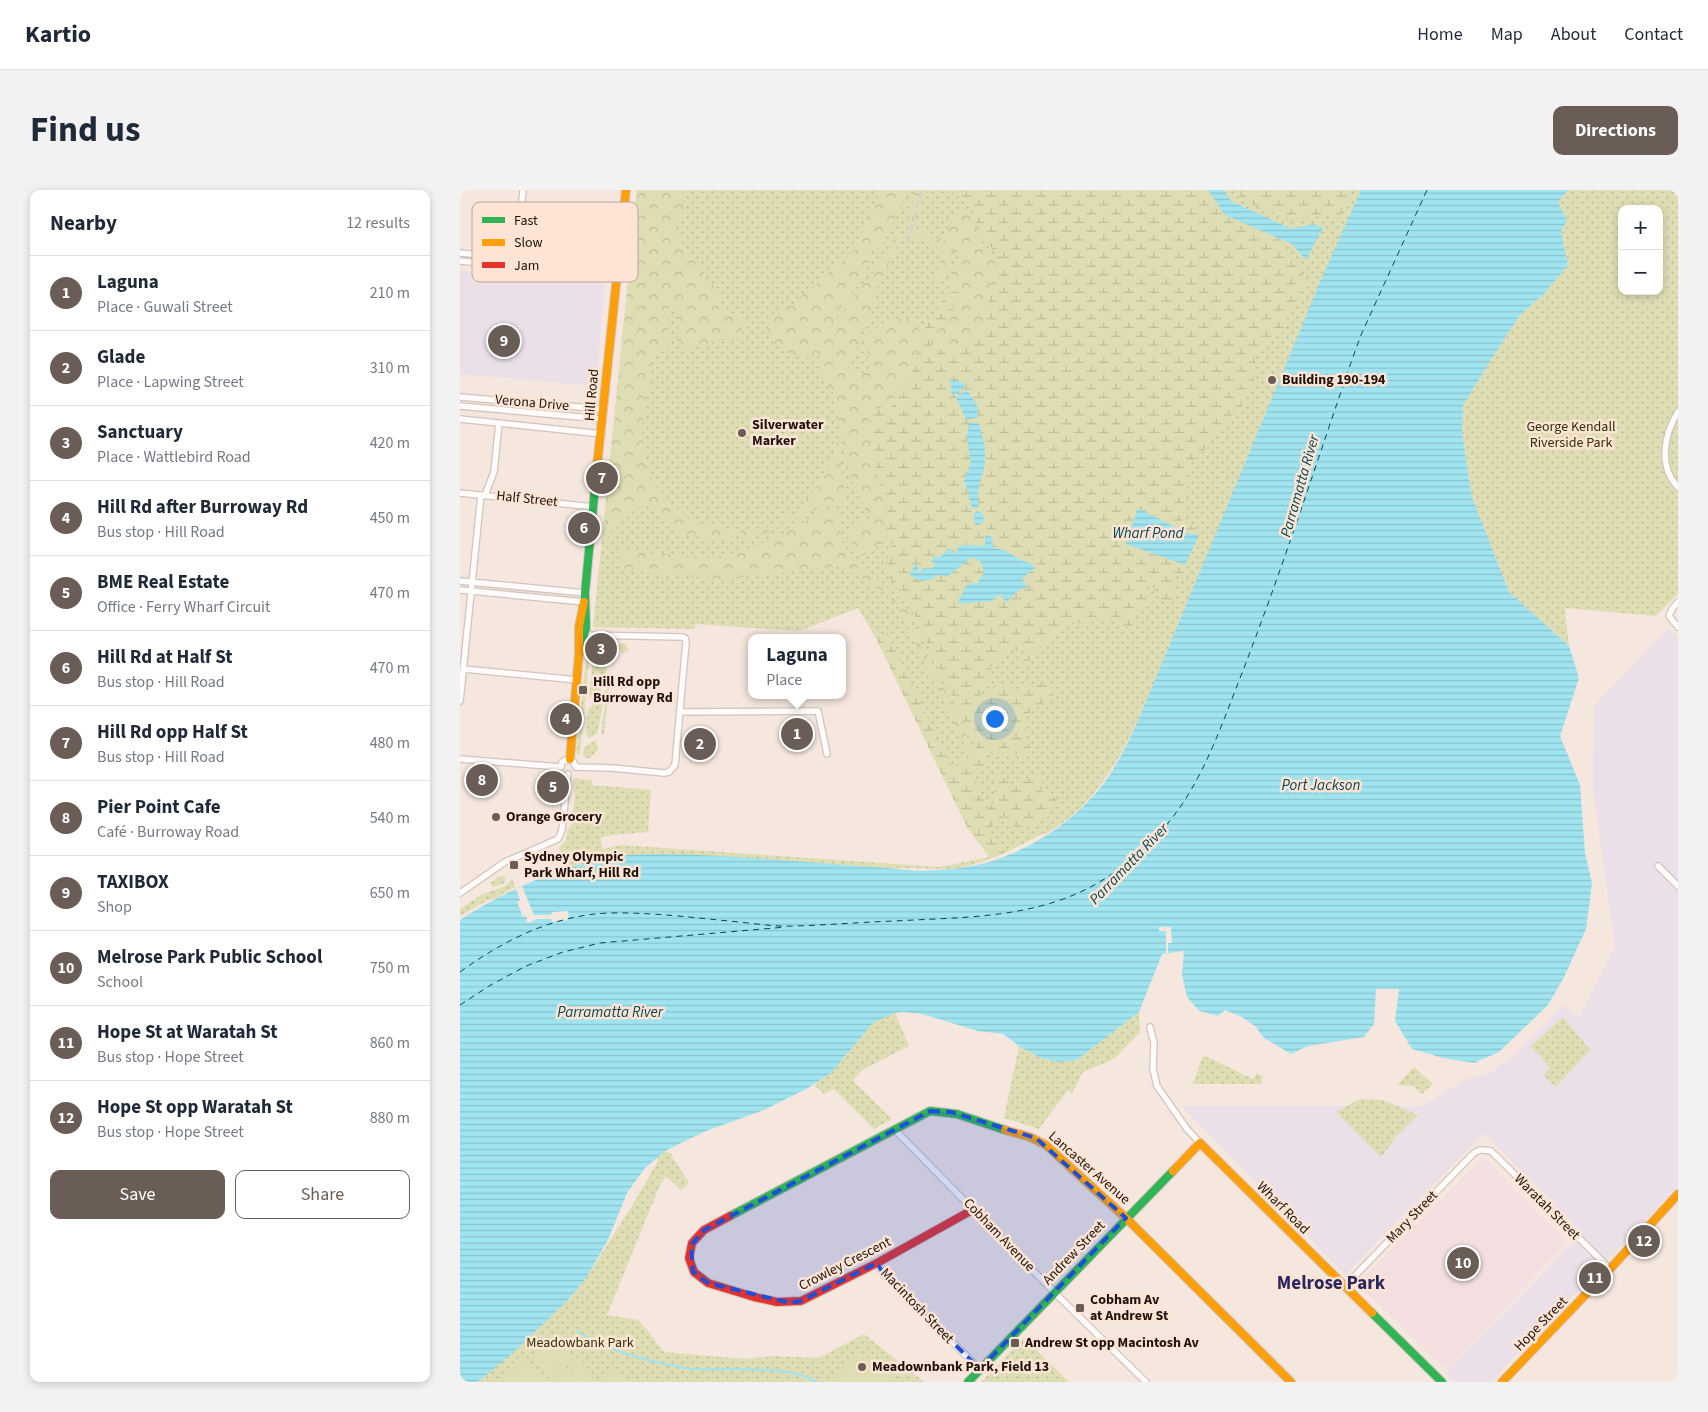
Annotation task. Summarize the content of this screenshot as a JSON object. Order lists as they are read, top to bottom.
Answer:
{
  "streets": {
    "street": [
      "Hill Road",
      "Verona Drive",
      "Half Street",
      "Lancaster Avenue",
      "Waratah Street",
      "Wharf Road",
      "Mary Street",
      "Cobham Avenue",
      "Andrew Street",
      "Crowley Crescent",
      "Macintosh Street",
      "Hope Street"
    ]
  },
  "crossings": [
    ["Hill Road", "Verona Drive"],
    ["Hill Road", "Half Street"],
    ["Lancaster Avenue", "Cobham Avenue"],
    ["Lancaster Avenue", "Andrew Street"],
    ["Lancaster Avenue", "Crowley Crescent"],
    ["Waratah Street", "Mary Street"],
    ["Waratah Street", "Hope Street"],
    ["Wharf Road", "Mary Street"],
    ["Wharf Road", "Andrew Street"],
    ["Cobham Avenue", "Andrew Street"],
    ["Cobham Avenue", "Crowley Crescent"],
    ["Andrew Street", "Macintosh Street"],
    ["Crowley Crescent", "Macintosh Street"]
  ],
  "districts": ["Melrose Park"],
  "water": ["Parramatta River", "Wharf Pond", "Port Jackson"],
  "parks": ["George Kendall Riverside Park", "Meadowbank Park"],
  "places": {
    "other": [
      "Building 190-194",
      "Silverwater Marker",
      "Orange Grocery",
      "Meadownbank Park, Field 13"
    ],
    "transit": [
      "Hill Rd opp Burroway Rd",
      "Sydney Olympic Park Wharf, Hill Rd",
      "Cobham Av at Andrew St",
      "Andrew St opp Macintosh Av"
    ]
  },
  "legend": ["Fast", "Slow", "Jam"],
  "page": {
    "header": "Kartio",
    "nav": [
      "Home",
      "Map",
      "About",
      "Contact"
    ],
    "title": "Find us",
    "buttons": [
      "Directions",
      ["Save", "Share"]
    ],
    "heading": ["Nearby", "12 results"],
    "map_buttons": ["+", "−"],
    "list": [
      {
        "mark": "1",
        "name": "Laguna",
        "note": "Place · Guwali Street",
        "value": "210 m"
      },
      {
        "mark": "2",
        "name": "Glade",
        "note": "Place · Lapwing Street",
        "value": "310 m"
      },
      {
        "mark": "3",
        "name": "Sanctuary",
        "note": "Place · Wattlebird Road",
        "value": "420 m"
      },
      {
        "mark": "4",
        "name": "Hill Rd after Burroway Rd",
        "note": "Bus stop · Hill Road",
        "value": "450 m"
      },
      {
        "mark": "5",
        "name": "BME Real Estate",
        "note": "Office · Ferry Wharf Circuit",
        "value": "470 m"
      },
      {
        "mark": "6",
        "name": "Hill Rd at Half St",
        "note": "Bus stop · Hill Road",
        "value": "470 m"
      },
      {
        "mark": "7",
        "name": "Hill Rd opp Half St",
        "note": "Bus stop · Hill Road",
        "value": "480 m"
      },
      {
        "mark": "8",
        "name": "Pier Point Cafe",
        "note": "Café · Burroway Road",
        "value": "540 m"
      },
      {
        "mark": "9",
        "name": "TAXIBOX",
        "note": "Shop",
        "value": "650 m"
      },
      {
        "mark": "10",
        "name": "Melrose Park Public School",
        "note": "School",
        "value": "750 m"
      },
      {
        "mark": "11",
        "name": "Hope St at Waratah St",
        "note": "Bus stop · Hope Street",
        "value": "860 m"
      },
      {
        "mark": "12",
        "name": "Hope St opp Waratah St",
        "note": "Bus stop · Hope Street",
        "value": "880 m"
      }
    ],
    "pins": [
      "9",
      "7",
      "6",
      "3",
      "4",
      "1",
      "2",
      "8",
      "5",
      "12",
      "10",
      "11"
    ],
    "popup": ["Laguna", "Place"]
  }
}
